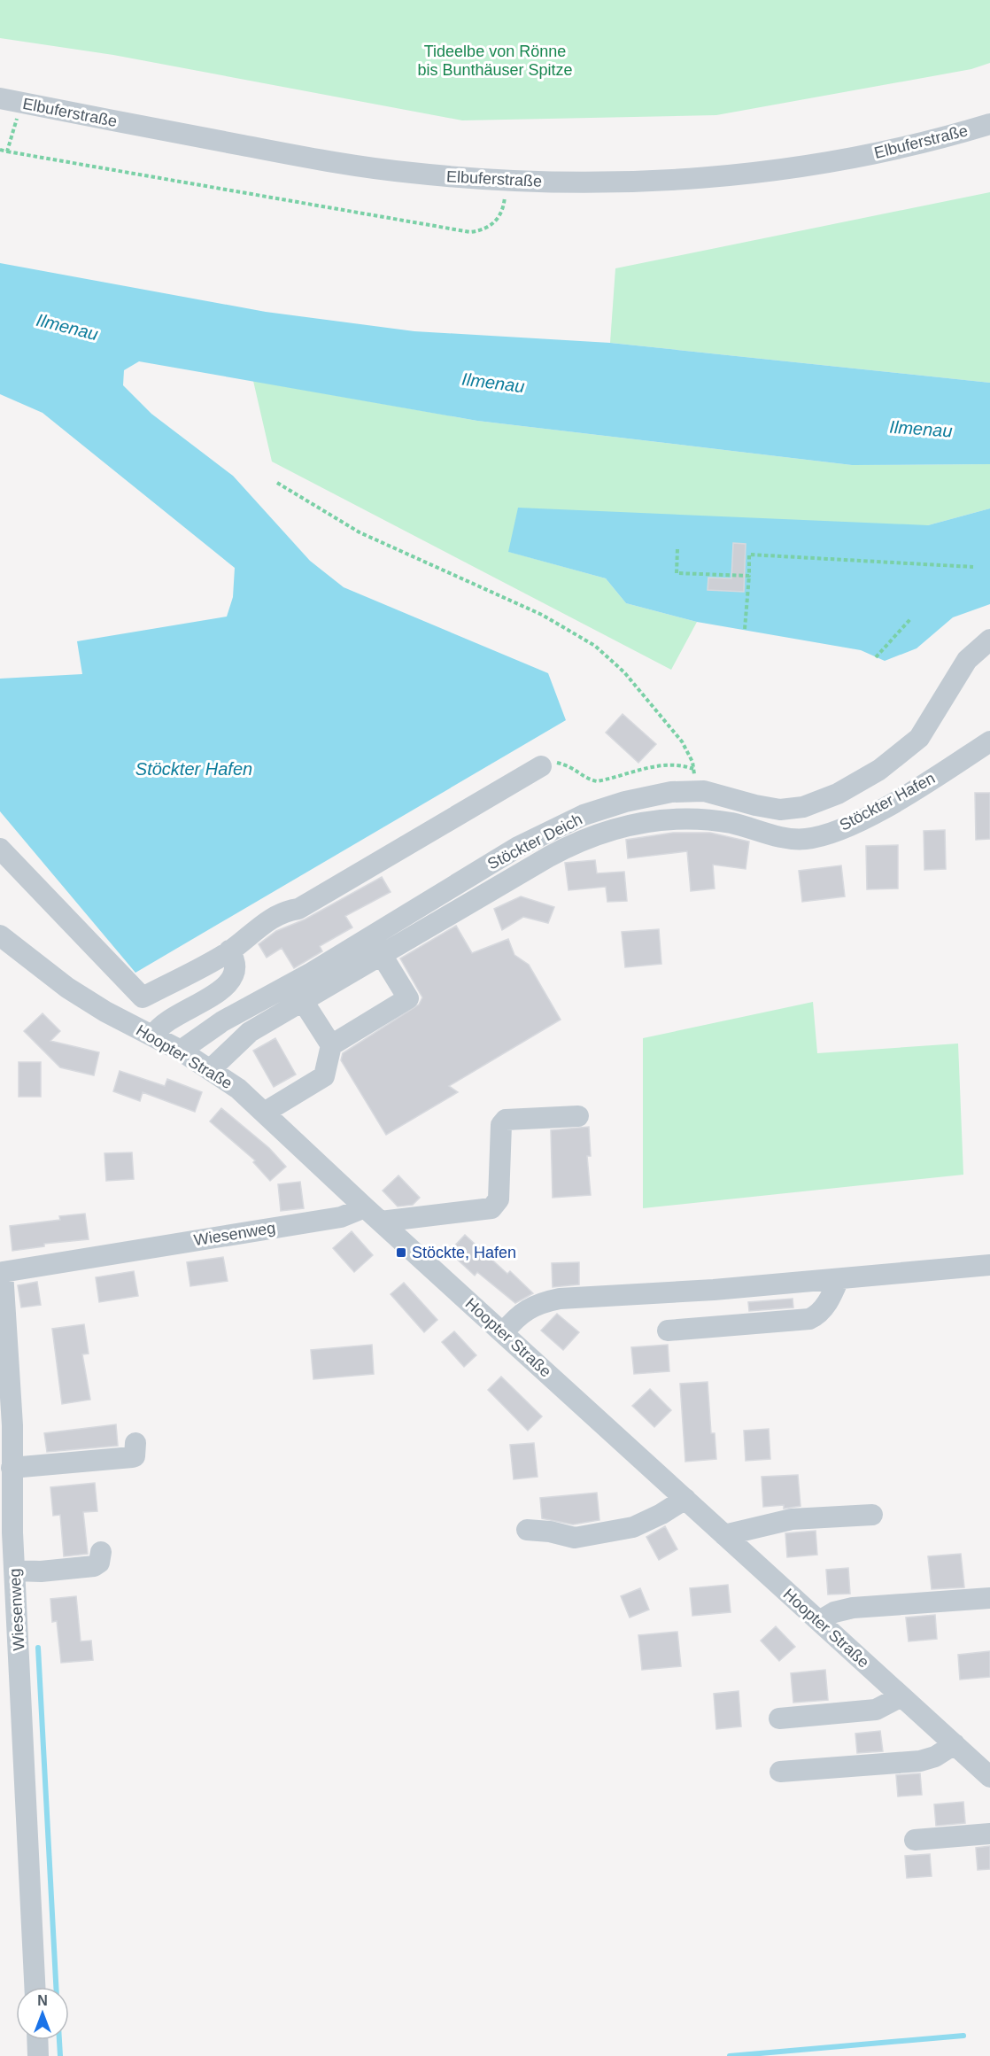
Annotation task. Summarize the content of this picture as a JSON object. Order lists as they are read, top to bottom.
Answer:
{
  "streets": {
    "street": [
      "Elbuferstraße",
      "Stöckter Hafen",
      "Stöckter Deich",
      "Hoopter Straße",
      "Wiesenweg"
    ]
  },
  "crossings": [
    ["Stöckter Hafen", "Hoopter Straße"],
    ["Stöckter Deich", "Hoopter Straße"],
    ["Hoopter Straße", "Wiesenweg"]
  ],
  "water": ["Ilmenau", "Stöckter Hafen"],
  "parks": ["Tideelbe von Rönne bis Bunthäuser Spitze"],
  "places": {
    "transit": ["Stöckte, Hafen"]
  },
  "north": "top"
}
